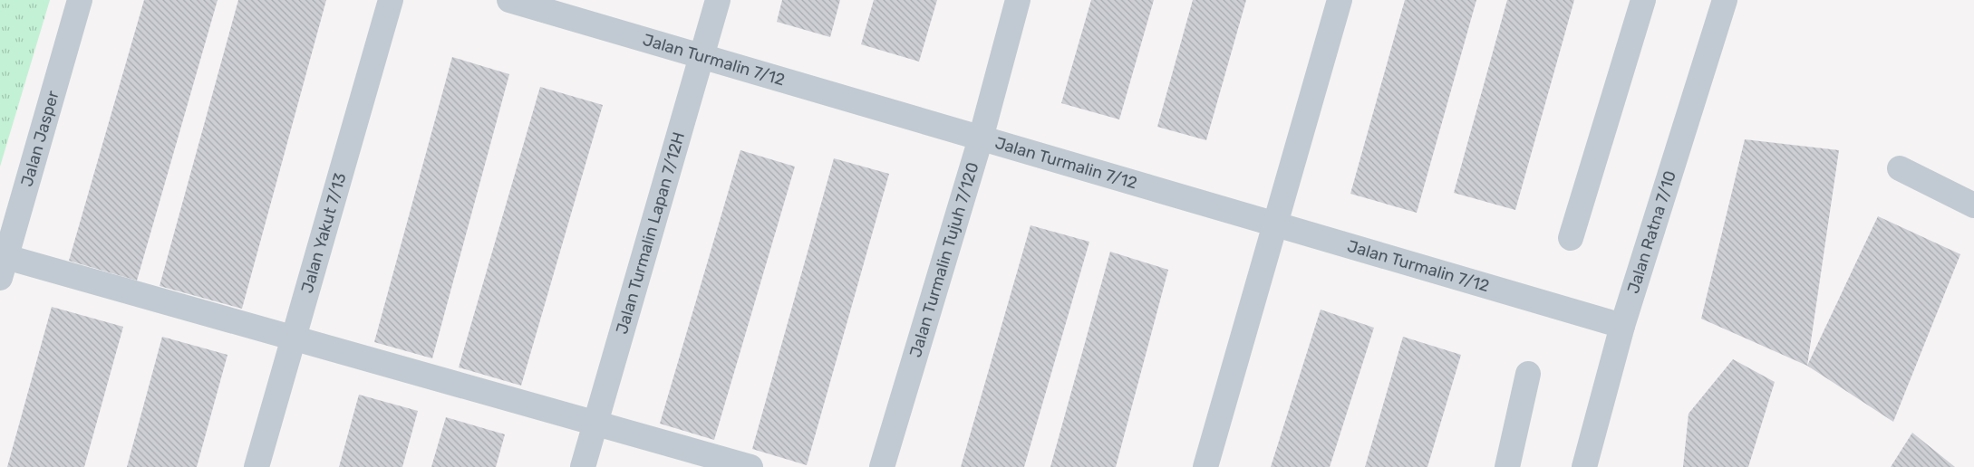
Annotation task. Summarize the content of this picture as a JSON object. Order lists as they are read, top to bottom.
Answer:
{
  "streets": {
    "street": [
      "Jalan Turmalin 7/12",
      "Jalan Jasper",
      "Jalan Ratna 7/10",
      "Jalan Yakut 7/13",
      "Jalan Turmalin Lapan 7/12H",
      "Jalan Turmalin Tujuh 7/120"
    ]
  },
  "crossings": [
    ["Jalan Turmalin 7/12", "Jalan Ratna 7/10"],
    ["Jalan Turmalin 7/12", "Jalan Turmalin Lapan 7/12H"],
    ["Jalan Turmalin 7/12", "Jalan Turmalin Tujuh 7/120"]
  ]
}
